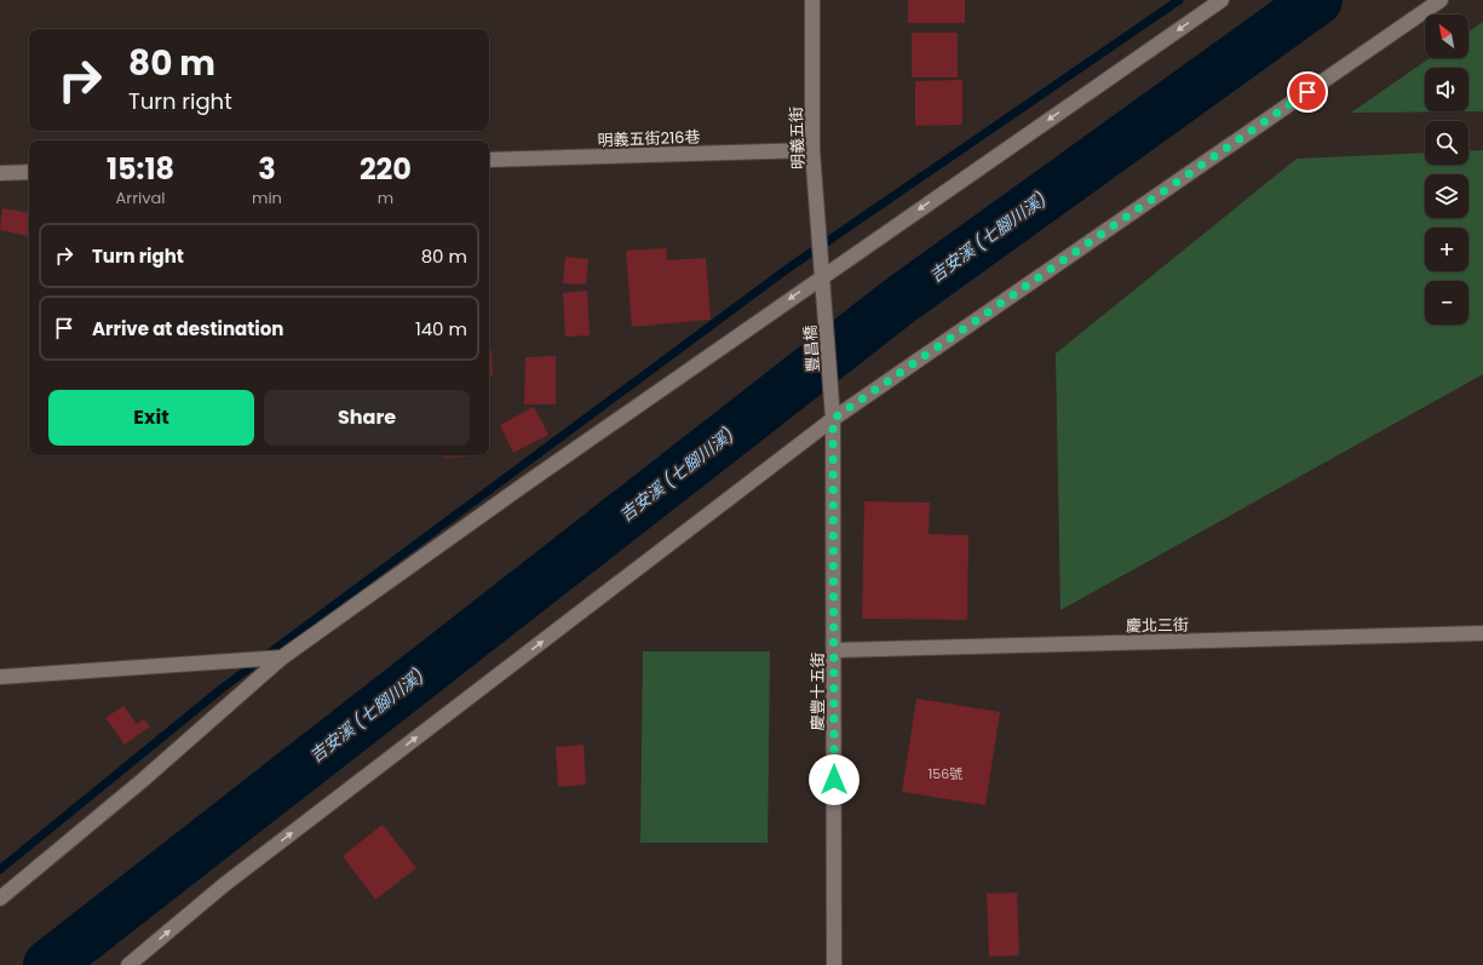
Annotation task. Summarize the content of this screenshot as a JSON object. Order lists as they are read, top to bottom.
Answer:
{
  "streets": {
    "street": [
      "明義五街216巷",
      "明義五街",
      "豐昌橋",
      "慶北三街",
      "慶豐十五街"
    ]
  },
  "crossings": [
    ["明義五街216巷", "明義五街"],
    ["明義五街", "豐昌橋"],
    ["豐昌橋", "慶豐十五街"],
    ["慶北三街", "慶豐十五街"]
  ],
  "water": ["吉安溪 (七腳川溪)"],
  "house_numbers": ["156號"],
  "north": "top left",
  "page": {
    "map_buttons": ["+", "−"],
    "turn": ["80 m", "Turn right"],
    "eta": [
      "15:18",
      "Arrival",
      "3",
      "min",
      "220",
      "m"
    ],
    "list": [
      {
        "name": "Turn right",
        "value": "80 m"
      },
      {
        "name": "Arrive at destination",
        "value": "140 m"
      }
    ],
    "buttons": ["Exit", "Share"]
  }
}
